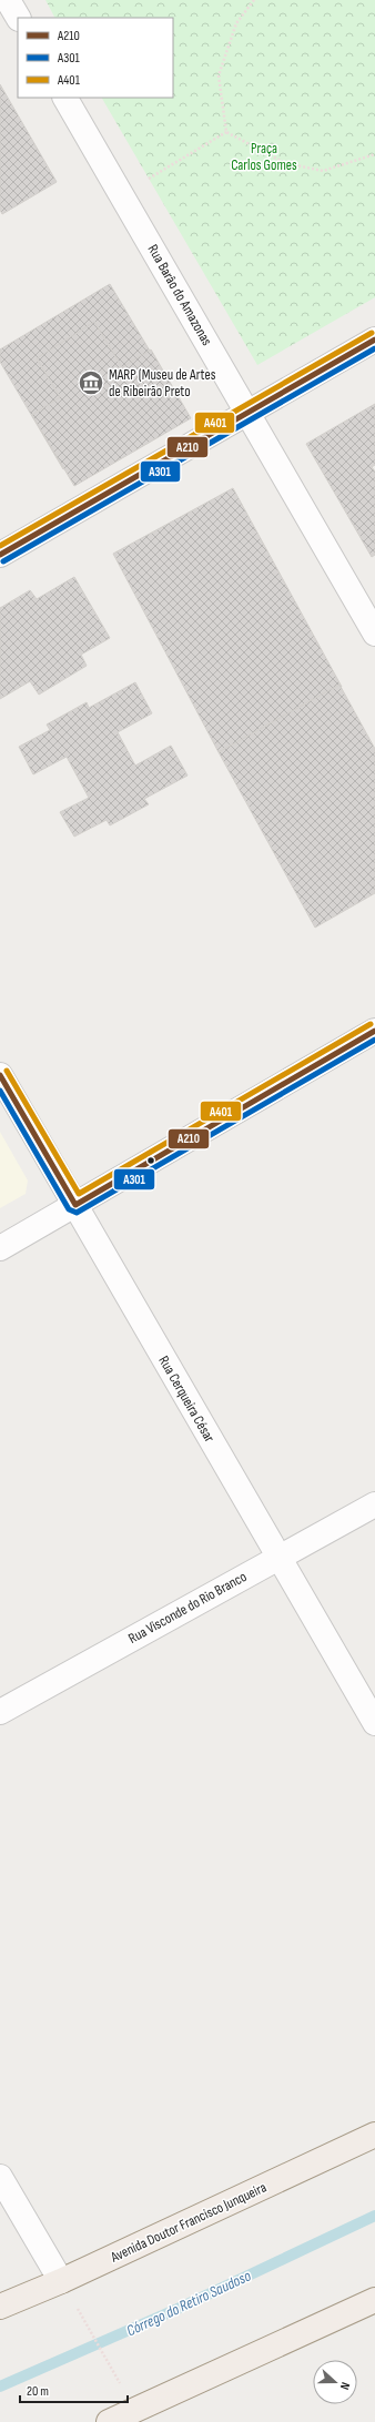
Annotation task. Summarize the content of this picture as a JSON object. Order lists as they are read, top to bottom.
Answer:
{
  "streets": {
    "main road": ["Avenida Doutor Francisco Junqueira"],
    "street": ["Rua Barão do Amazonas", "Rua Cerqueira César", "Rua Visconde do Rio Branco"]
  },
  "crossings": [
    ["Rua Cerqueira César", "Rua Visconde do Rio Branco"]
  ],
  "water": ["Córrego do Retiro Saudoso"],
  "parks": ["Praça Carlos Gomes"],
  "places": {
    "museum": ["MARP (Museu de Artes de Ribeirão Preto"]
  },
  "lines": ["transit line A401", "transit line A210", "transit line A301"],
  "legend": ["A210", "A301", "A401"],
  "scale_bar": "20 m",
  "north": "right"
}
